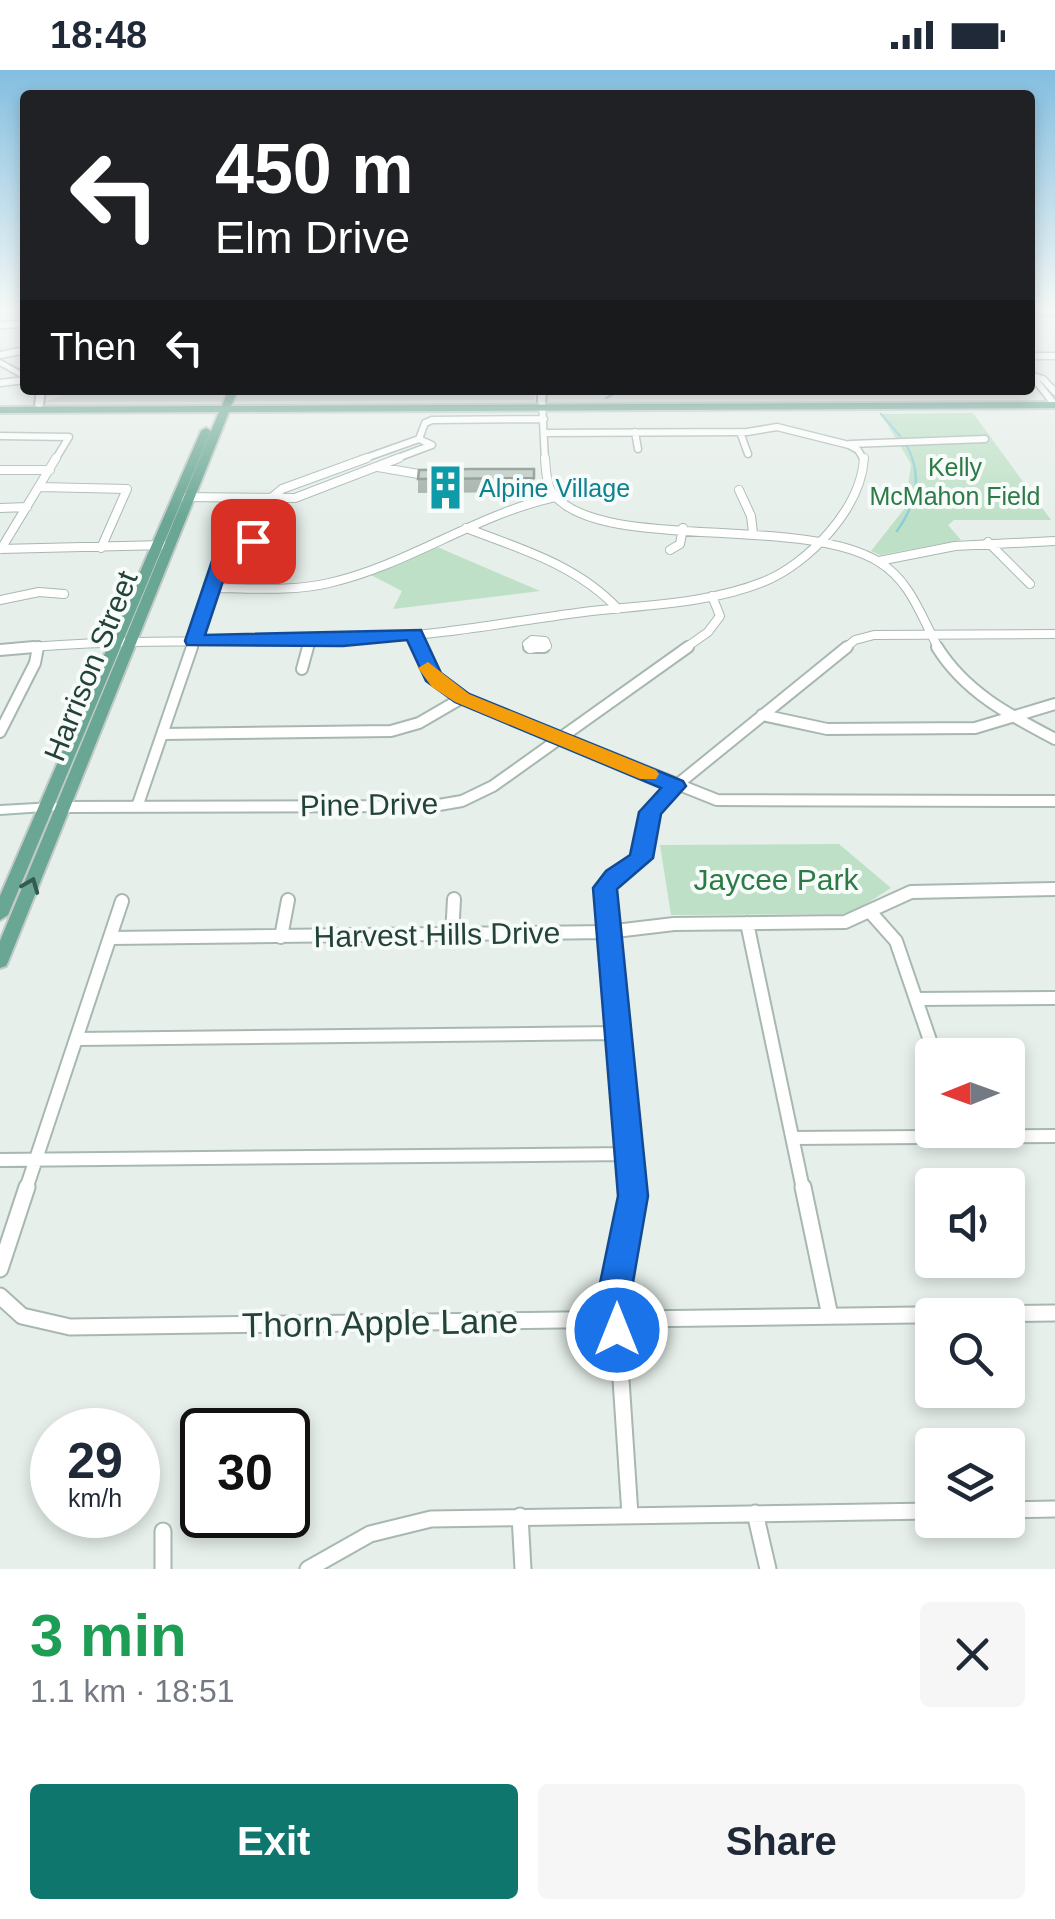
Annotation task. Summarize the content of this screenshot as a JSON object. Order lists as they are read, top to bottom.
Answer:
{
  "streets": {
    "main road": ["Harrison Street"],
    "street": ["Pine Drive", "Harvest Hills Drive", "Thorn Apple Lane"]
  },
  "crossings": [
    ["Harrison Street", "Pine Drive"]
  ],
  "parks": ["Kelly McMahon Field", "Jaycee Park"],
  "places": {
    "building": ["Alpine Village"]
  },
  "north": "left",
  "page": {
    "status": "18:48",
    "turn": ["450 m", "Elm Drive"],
    "then": "Then",
    "speed": "29 km/h",
    "limit": "30",
    "heading": ["3 min", "1.1 km · 18:51"],
    "buttons": ["Exit", "Share"]
  }
}
